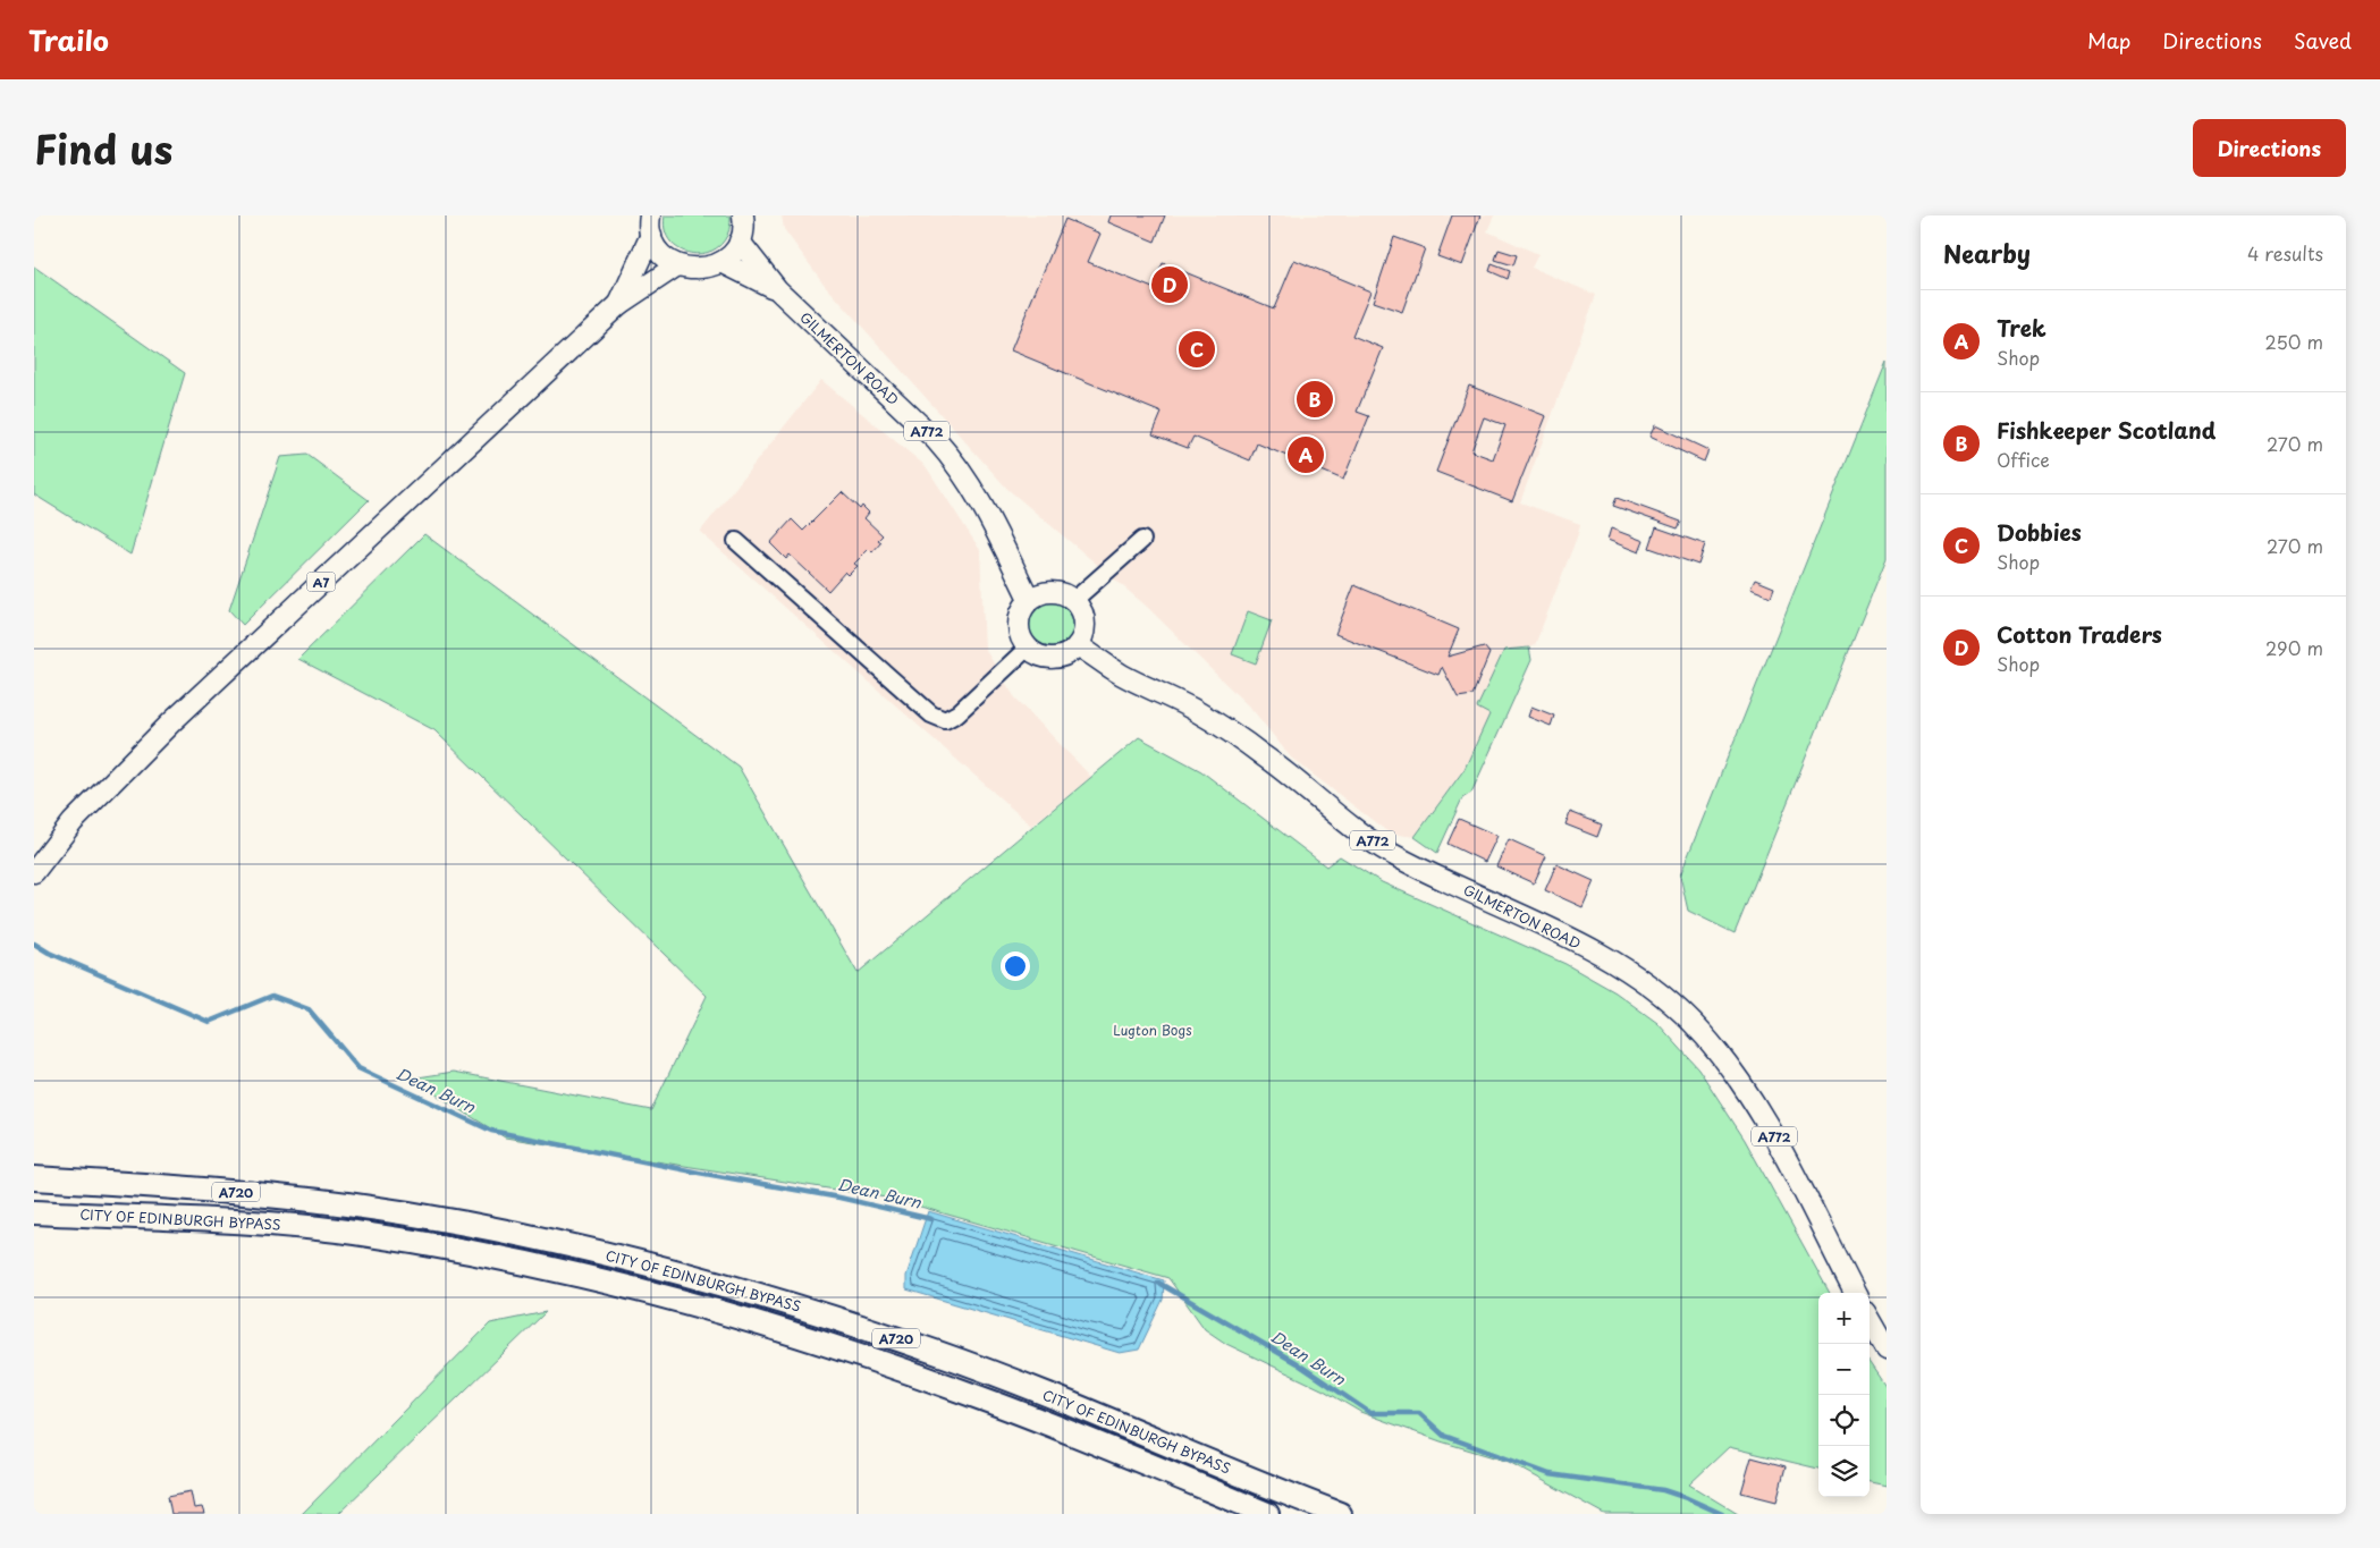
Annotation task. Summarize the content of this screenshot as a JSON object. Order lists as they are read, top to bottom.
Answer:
{
  "streets": {
    "highway": ["A720", "CITY OF EDINBURGH BYPASS"],
    "main road": ["GILMERTON ROAD", "A772", "A7"]
  },
  "water": ["Dean Burn"],
  "parks": ["Lugton Bogs"],
  "page": {
    "header": "Trailo",
    "nav": ["Map", "Directions", "Saved"],
    "title": "Find us",
    "buttons": "Directions",
    "heading": ["Nearby", "4 results"],
    "pins": [
      "D",
      "C",
      "B",
      "A"
    ],
    "list": [
      {
        "mark": "A",
        "name": "Trek",
        "note": "Shop",
        "value": "250 m"
      },
      {
        "mark": "B",
        "name": "Fishkeeper Scotland",
        "note": "Office",
        "value": "270 m"
      },
      {
        "mark": "C",
        "name": "Dobbies",
        "note": "Shop",
        "value": "270 m"
      },
      {
        "mark": "D",
        "name": "Cotton Traders",
        "note": "Shop",
        "value": "290 m"
      }
    ],
    "map_buttons": ["+", "−"]
  }
}
